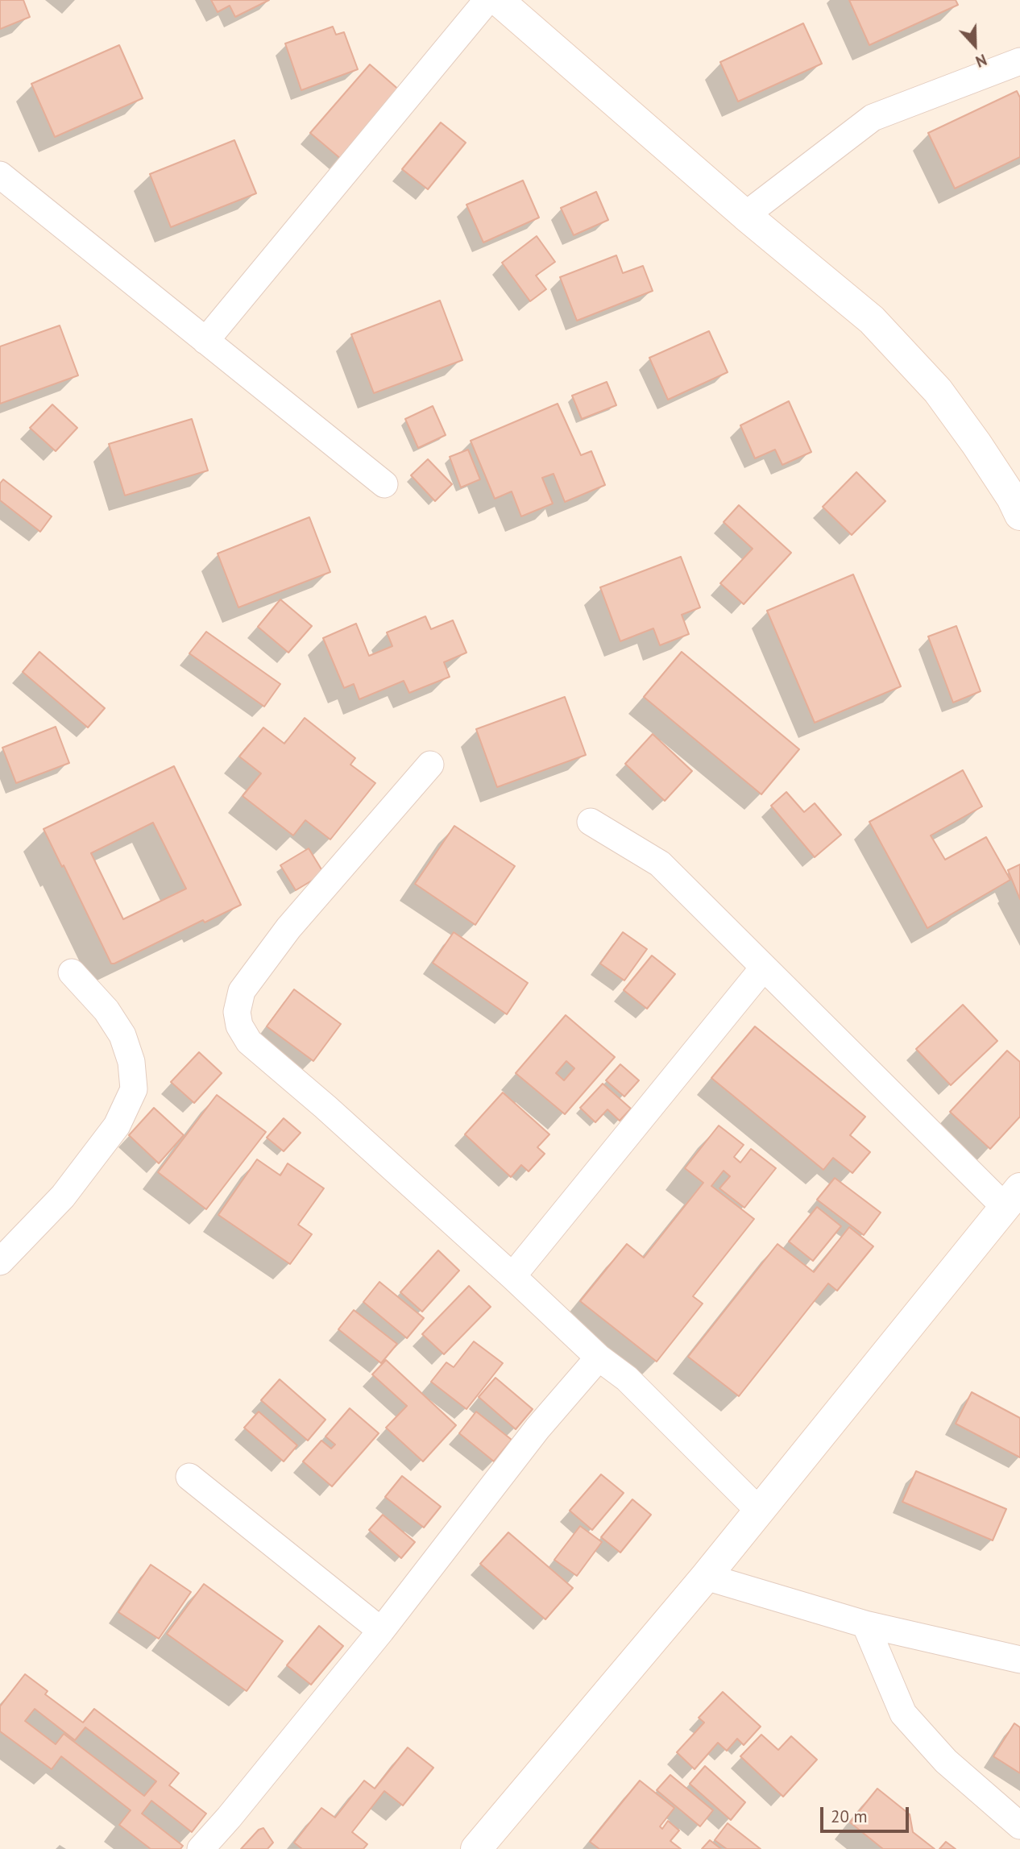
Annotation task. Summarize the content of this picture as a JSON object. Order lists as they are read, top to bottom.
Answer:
{
  "scale_bar": "20 m",
  "north": "bottom"
}
